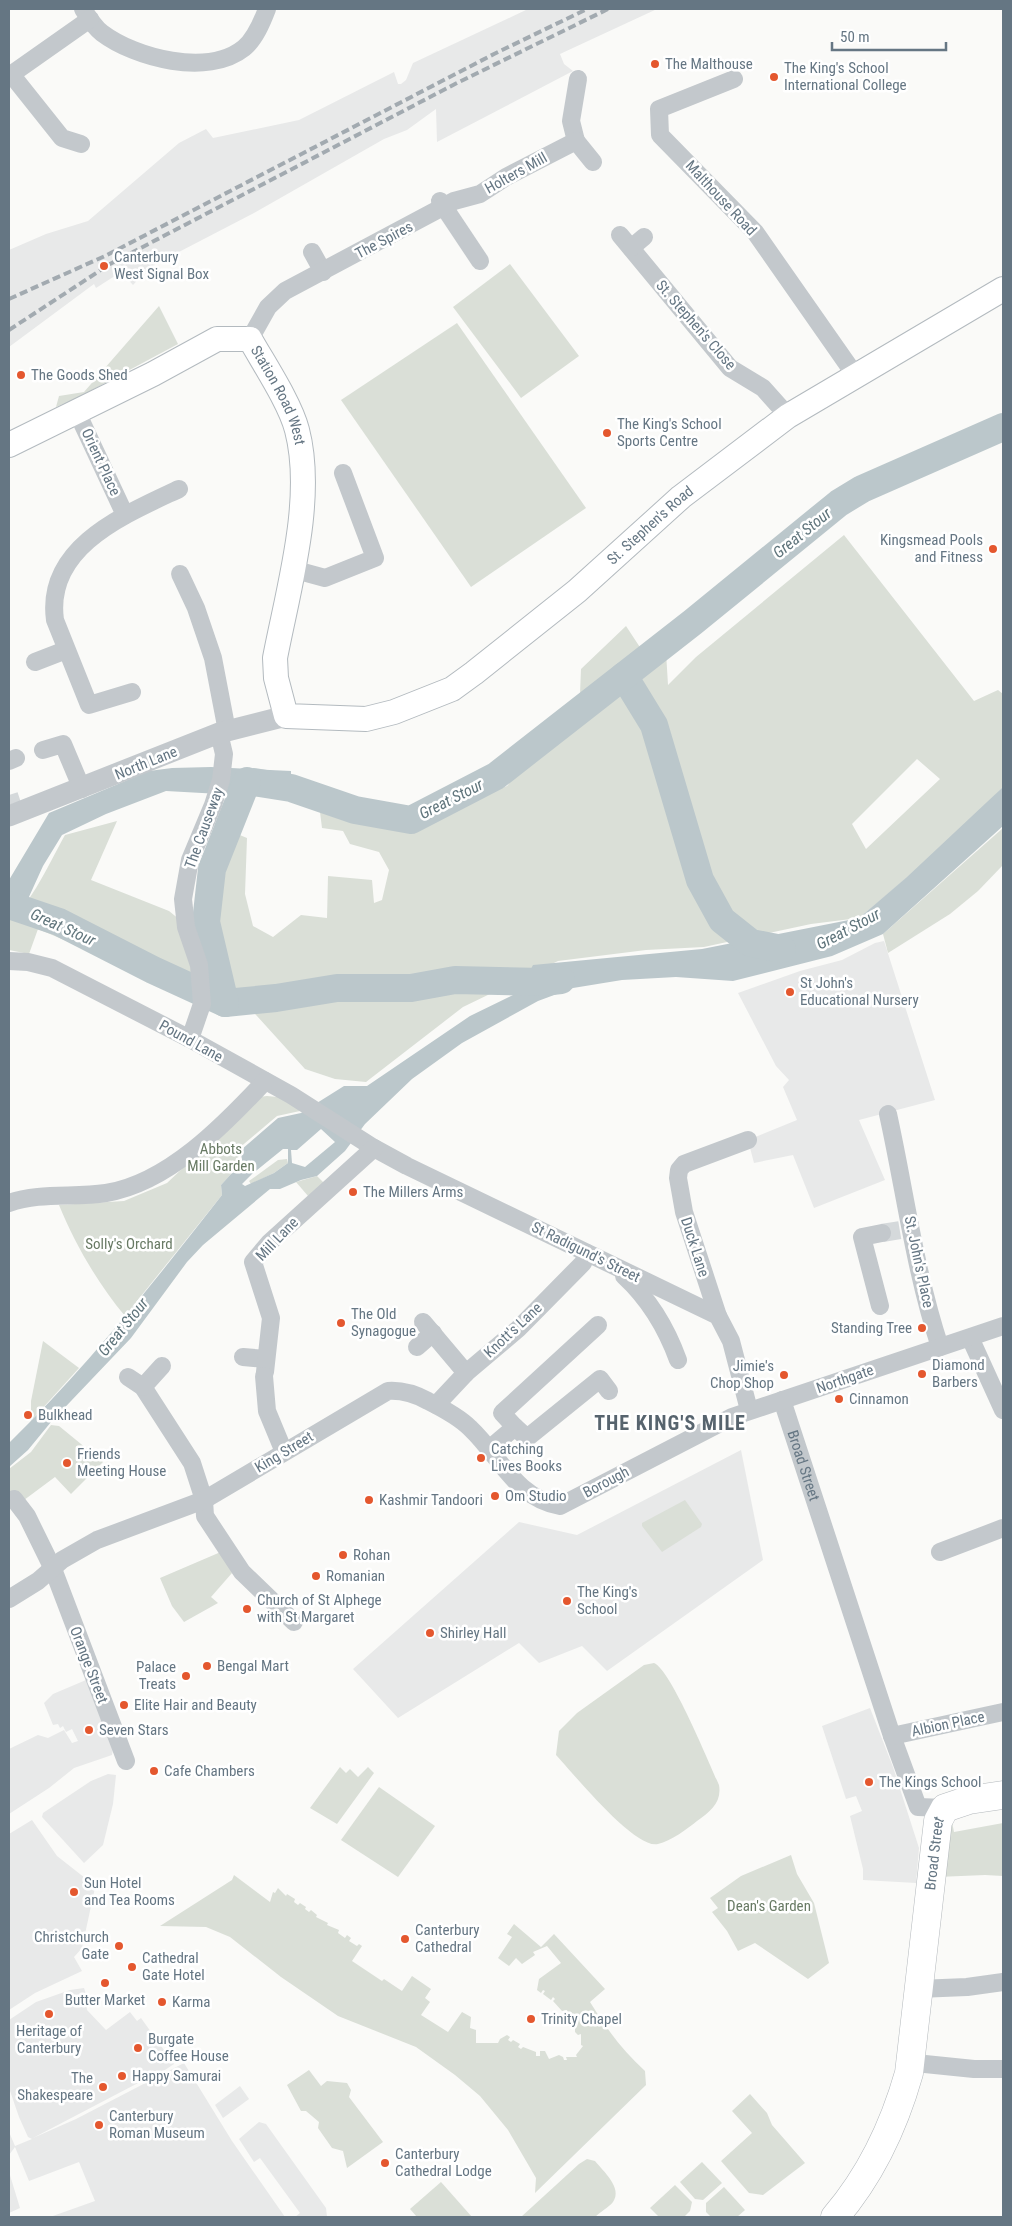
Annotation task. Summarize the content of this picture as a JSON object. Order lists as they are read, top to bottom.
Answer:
{
  "streets": {
    "highway": ["Broad Street"],
    "main road": ["Station Road West", "St. Stephen's Road"],
    "street": [
      "Holters Mill",
      "Malthouse Road",
      "The Spires",
      "St. Stephen's Close",
      "Orient Place",
      "North Lane",
      "The Causeway",
      "Pound Lane",
      "Mill Lane",
      "Duck Lane",
      "St Radigund's Street",
      "St. John's Place",
      "Knott's Lane",
      "Northgate",
      "King Street",
      "Borough",
      "Orange Street",
      "Albion Place"
    ]
  },
  "crossings": [
    ["Holters Mill", "The Spires"],
    ["Malthouse Road", "St. Stephen's Road"],
    ["The Spires", "Station Road West"],
    ["St. Stephen's Close", "St. Stephen's Road"],
    ["Station Road West", "Orient Place"],
    ["Station Road West", "St. Stephen's Road"],
    ["Station Road West", "North Lane"],
    ["St. Stephen's Road", "North Lane"],
    ["North Lane", "The Causeway"],
    ["The Causeway", "Pound Lane"],
    ["Pound Lane", "Mill Lane"],
    ["Pound Lane", "St Radigund's Street"],
    ["Mill Lane", "St Radigund's Street"],
    ["Mill Lane", "King Street"],
    ["Duck Lane", "St Radigund's Street"],
    ["St Radigund's Street", "Knott's Lane"],
    ["St. John's Place", "Northgate"],
    ["Knott's Lane", "King Street"],
    ["Northgate", "Broad Street"],
    ["Northgate", "Borough"],
    ["King Street", "Borough"],
    ["King Street", "Orange Street"],
    ["Broad Street", "Albion Place"]
  ],
  "districts": ["THE KING'S MILE"],
  "water": ["Great Stour"],
  "parks": ["Abbots Mill Garden", "Solly's Orchard", "Dean's Garden"],
  "places": [
    "The Malthouse",
    "The King's School International College",
    "Canterbury West Signal Box",
    "The Goods Shed",
    "The King's School Sports Centre",
    "Kingsmead Pools and Fitness",
    "St John's Educational Nursery",
    "The Millers Arms",
    "The Old Synagogue",
    "Standing Tree",
    "Diamond Barbers",
    "Jimie's Chop Shop",
    "Cinnamon",
    "Bulkhead",
    "Catching Lives Books",
    "Friends Meeting House",
    "Om Studio",
    "Kashmir Tandoori",
    "Rohan",
    "Romanian",
    "The King's School",
    "Church of St Alphege with St Margaret",
    "Shirley Hall",
    "Bengal Mart",
    "Palace Treats",
    "Elite Hair and Beauty",
    "Seven Stars",
    "Cafe Chambers",
    "The Kings School",
    "Sun Hotel and Tea Rooms",
    "Canterbury Cathedral",
    "Christchurch Gate",
    "Cathedral Gate Hotel",
    "Butter Market",
    "Karma",
    "Heritage of Canterbury",
    "Trinity Chapel",
    "Burgate Coffee House",
    "Happy Samurai",
    "The Shakespeare",
    "Canterbury Roman Museum",
    "Canterbury Cathedral Lodge"
  ],
  "scale_bar": "50 m"
}
